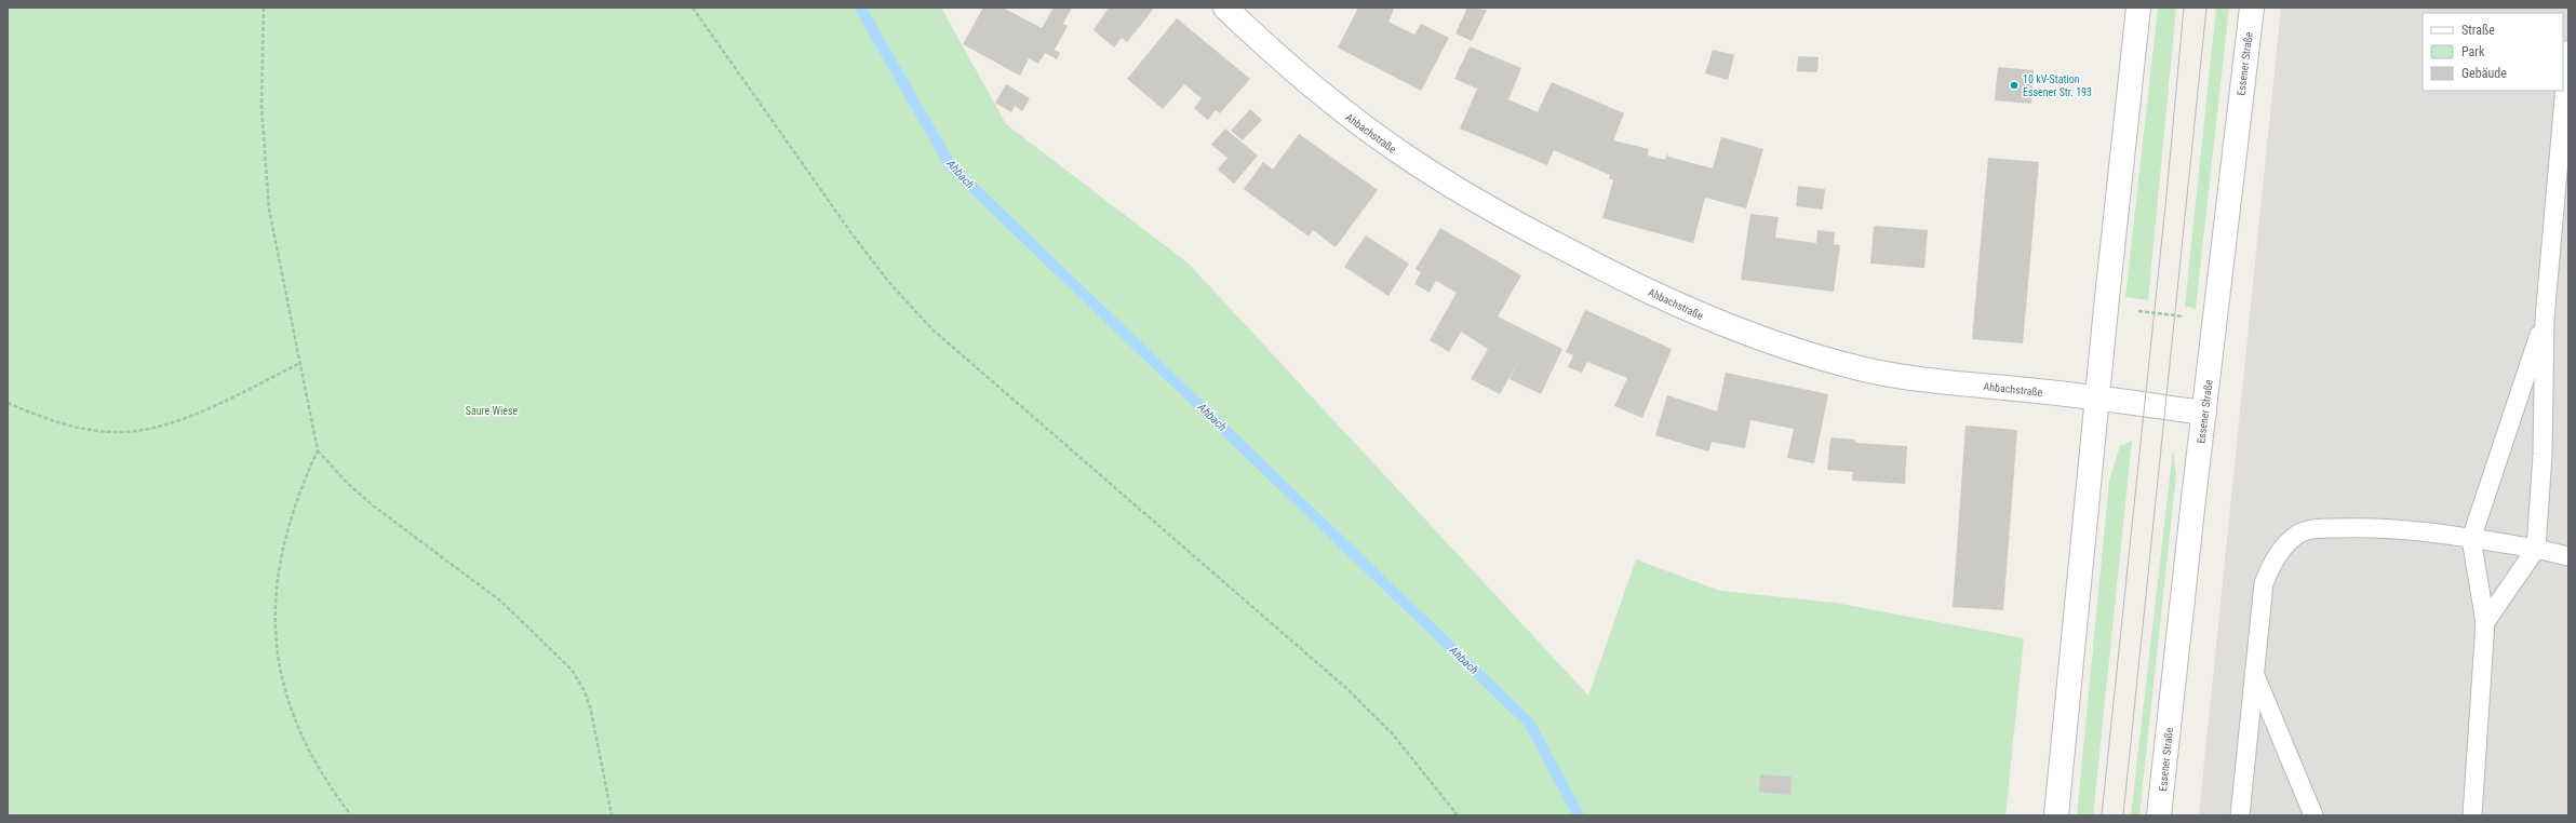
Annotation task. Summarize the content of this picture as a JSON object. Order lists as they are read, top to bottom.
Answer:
{
  "streets": {
    "main road": ["Essener Straße", "Ahbachstraße"]
  },
  "crossings": [
    ["Essener Straße", "Ahbachstraße"]
  ],
  "water": ["Ahbach"],
  "parks": ["Saure Wiese"],
  "places": ["10 kV-Station Essener Str. 193"],
  "legend": ["Straße", "Park", "Gebäude"]
}
